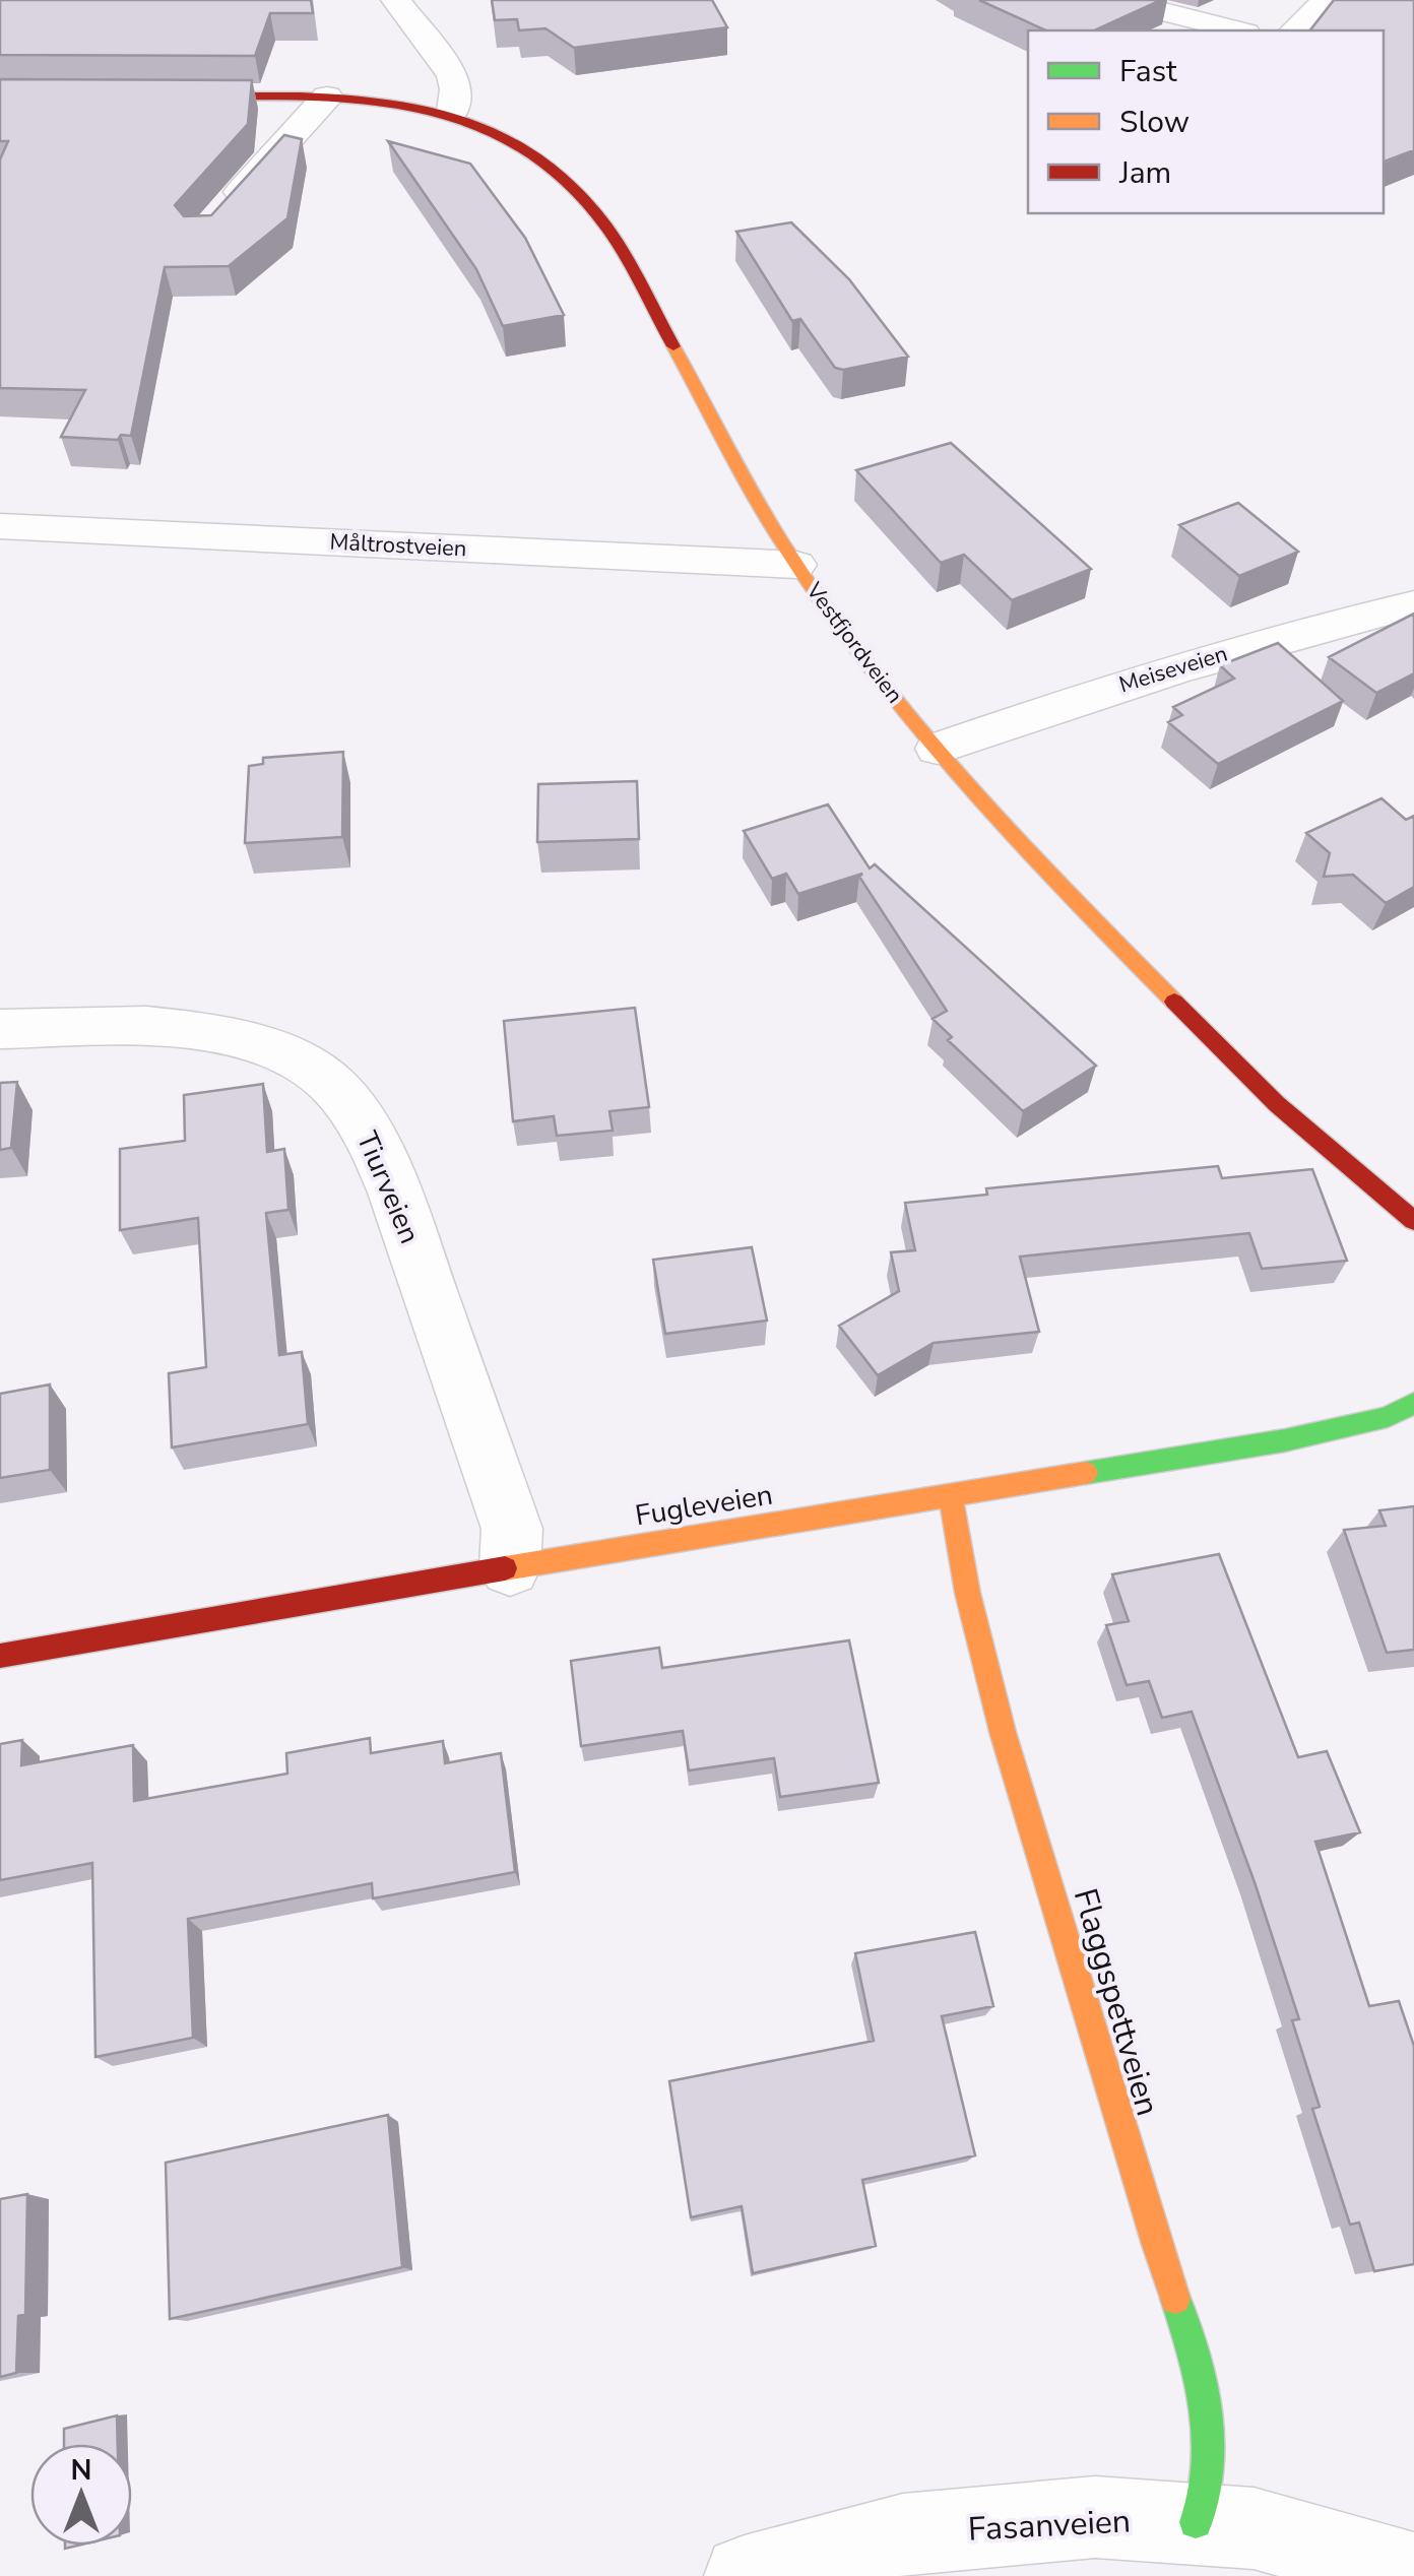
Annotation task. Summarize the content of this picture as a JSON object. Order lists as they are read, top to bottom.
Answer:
{
  "streets": {
    "street": [
      "Måltrostveien",
      "Vestfjordveien",
      "Meiseveien",
      "Tiurveien",
      "Fugleveien",
      "Flaggspettveien",
      "Fasanveien"
    ]
  },
  "crossings": [
    ["Måltrostveien", "Vestfjordveien"],
    ["Vestfjordveien", "Meiseveien"],
    ["Tiurveien", "Fugleveien"],
    ["Fugleveien", "Flaggspettveien"],
    ["Flaggspettveien", "Fasanveien"]
  ],
  "legend": ["Fast", "Slow", "Jam"],
  "north": "top"
}
